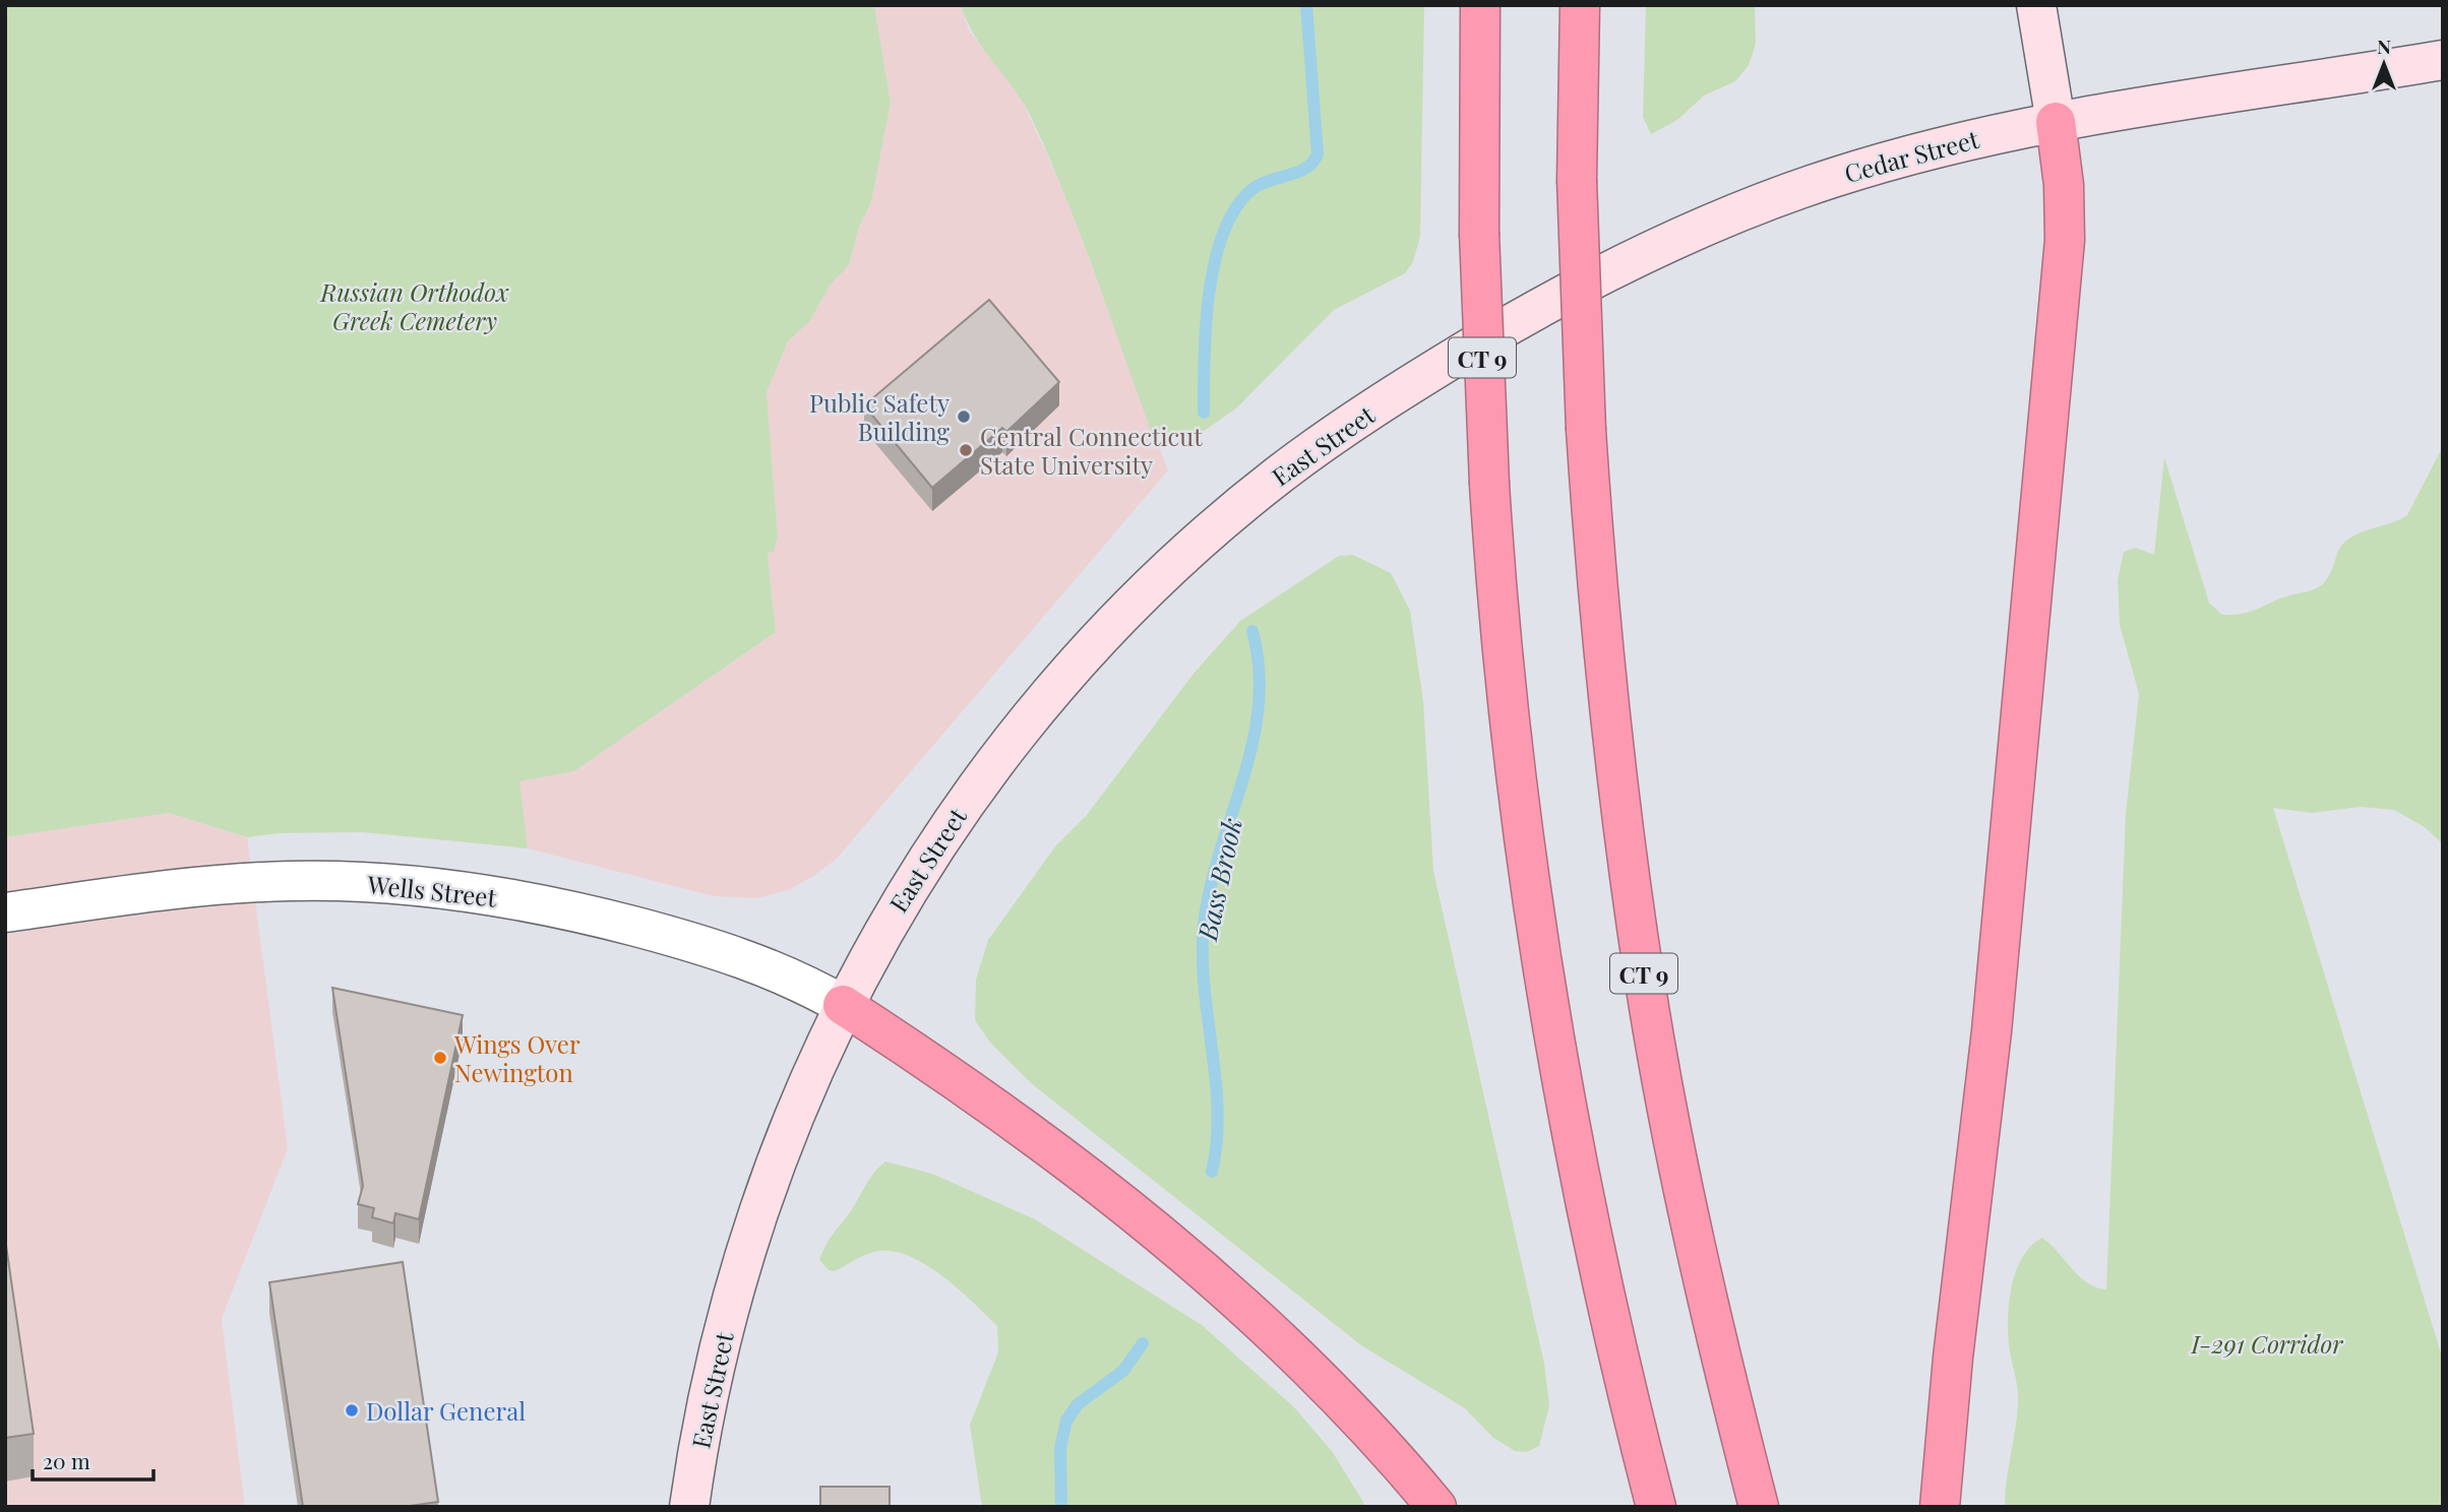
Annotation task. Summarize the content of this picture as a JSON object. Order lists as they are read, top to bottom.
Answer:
{
  "streets": {
    "highway": ["CT 9"],
    "main road": ["Cedar Street", "East Street"],
    "street": ["Wells Street"]
  },
  "crossings": [
    ["Cedar Street", "East Street"],
    ["East Street", "Wells Street"]
  ],
  "water": ["Bass Brook"],
  "parks": ["Russian Orthodox Greek Cemetery", "I-291 Corridor"],
  "places": [
    "Public Safety Building",
    "Central Connecticut State University",
    "Wings Over Newington",
    "Dollar General"
  ],
  "scale_bar": "20 m",
  "north": "top"
}
